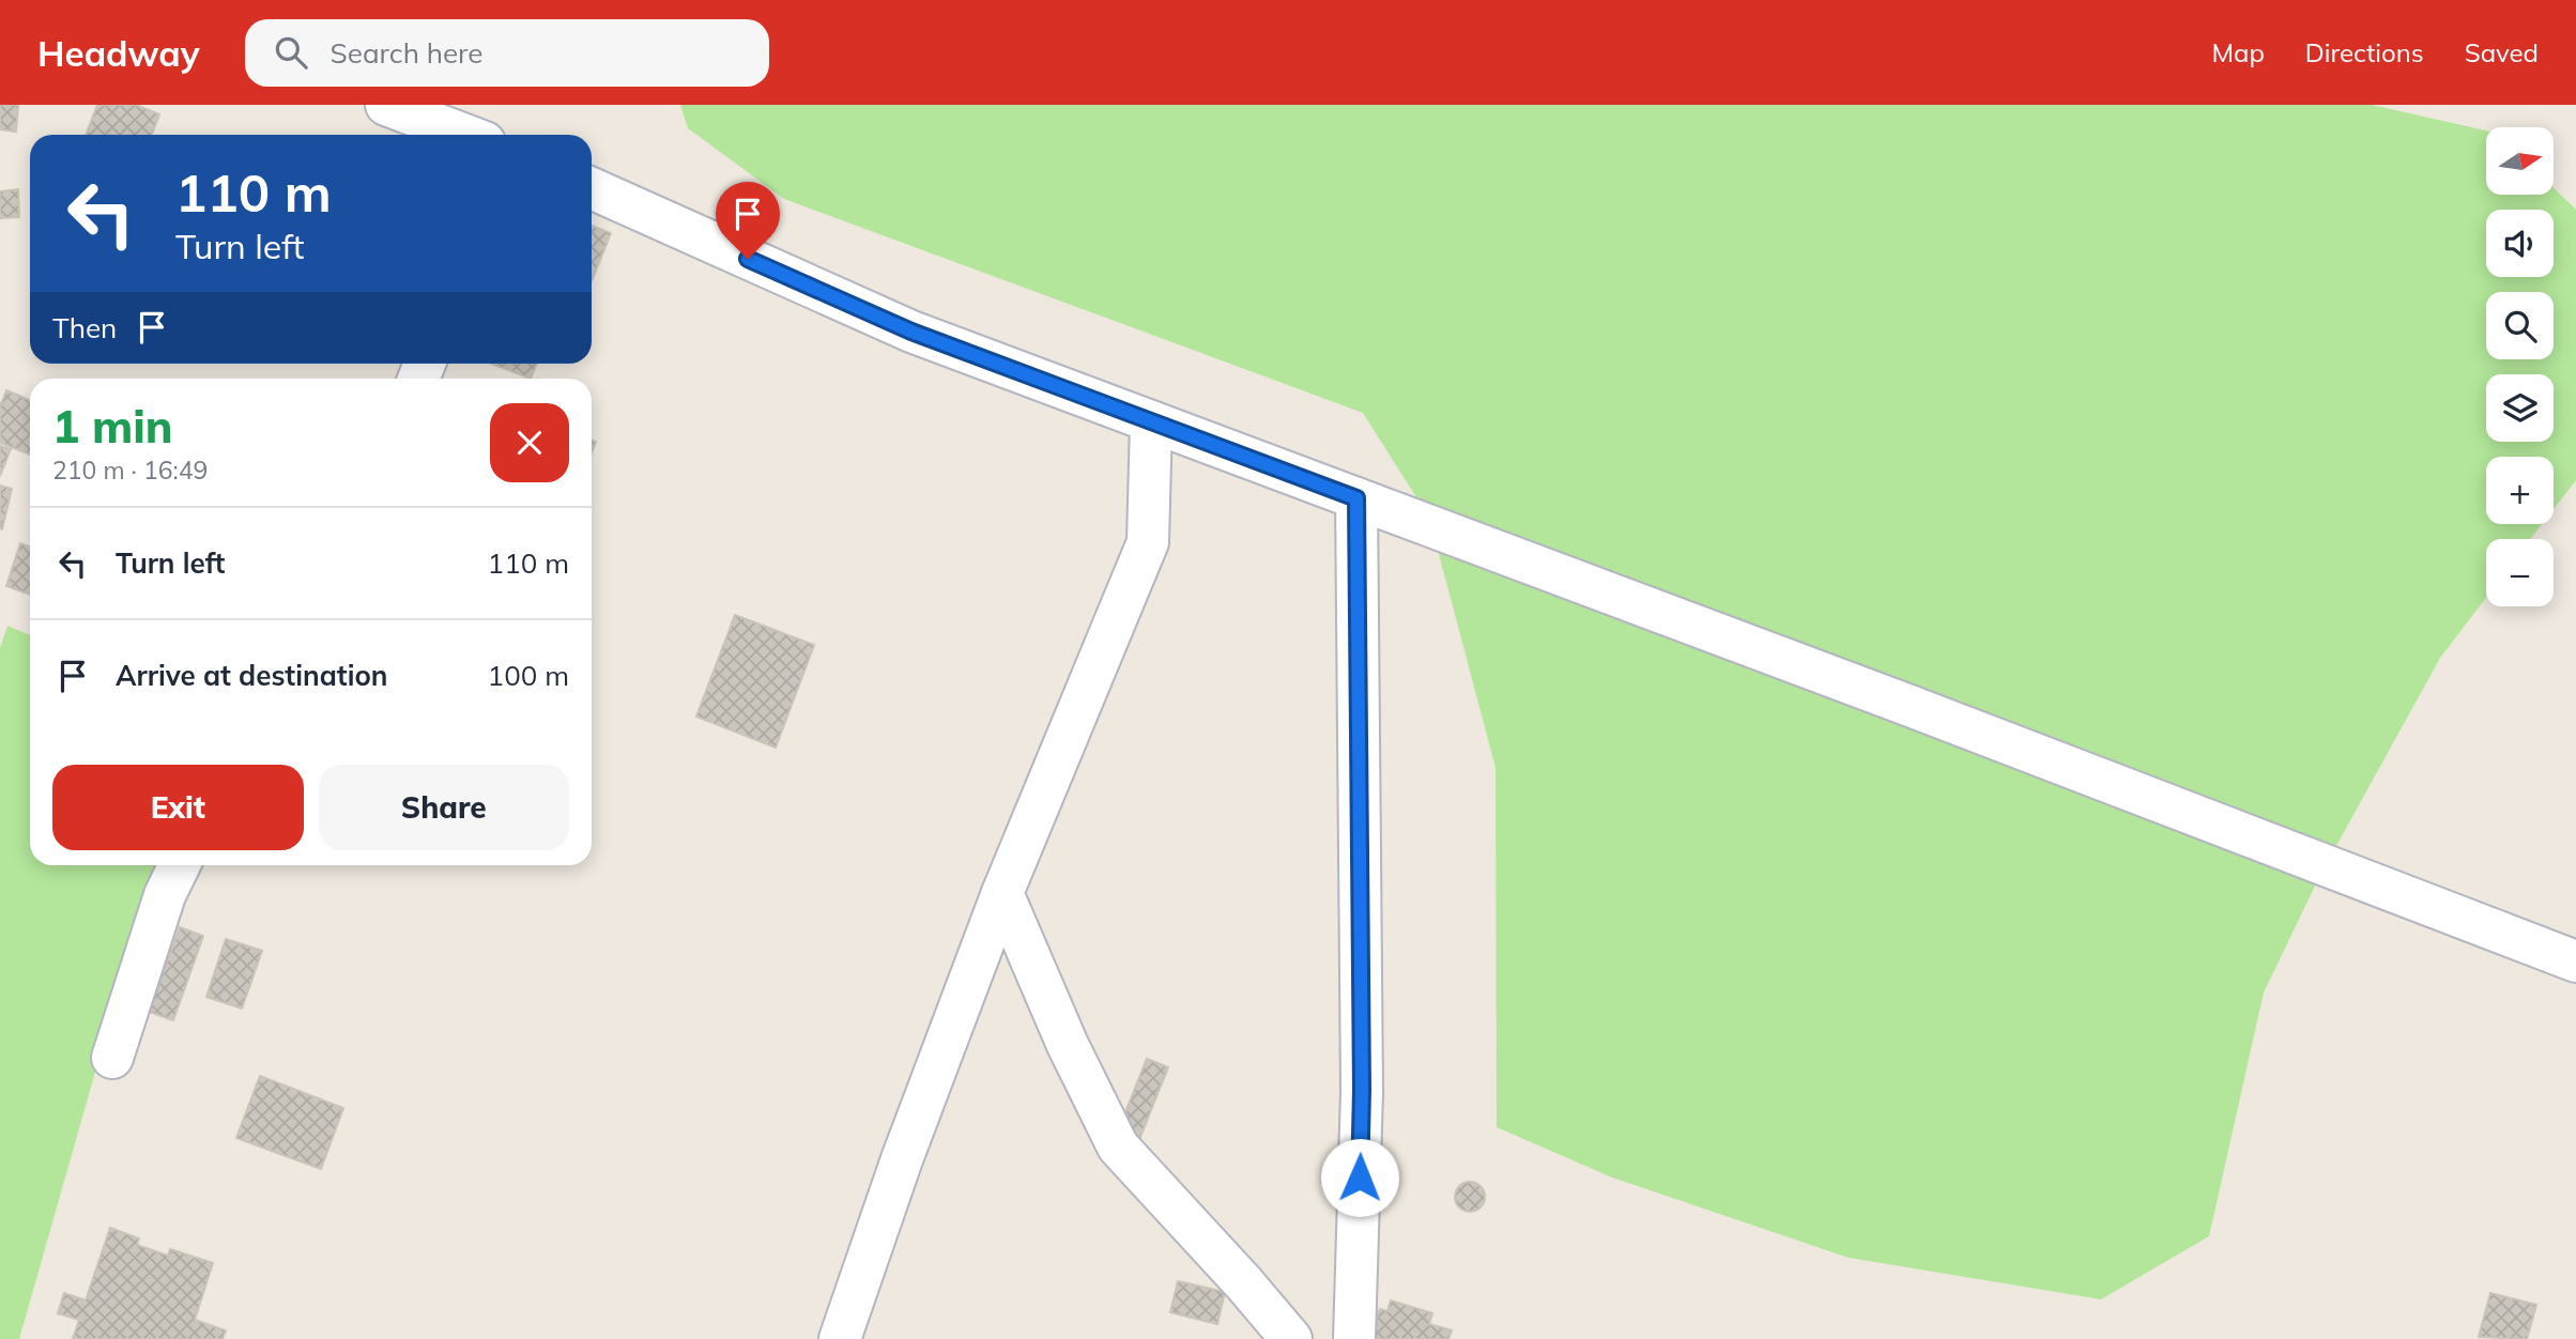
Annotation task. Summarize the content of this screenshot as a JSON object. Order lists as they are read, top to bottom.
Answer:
{
  "north": "right",
  "page": {
    "header": "Headway",
    "search": "Search here",
    "nav": ["Map", "Directions", "Saved"],
    "map_buttons": ["+", "−"],
    "turn": ["110 m", "Turn left"],
    "then": "Then",
    "heading": ["1 min", "210 m · 16:49"],
    "list": [
      {
        "name": "Turn left",
        "value": "110 m"
      },
      {
        "name": "Arrive at destination",
        "value": "100 m"
      }
    ],
    "buttons": ["Exit", "Share"]
  }
}
